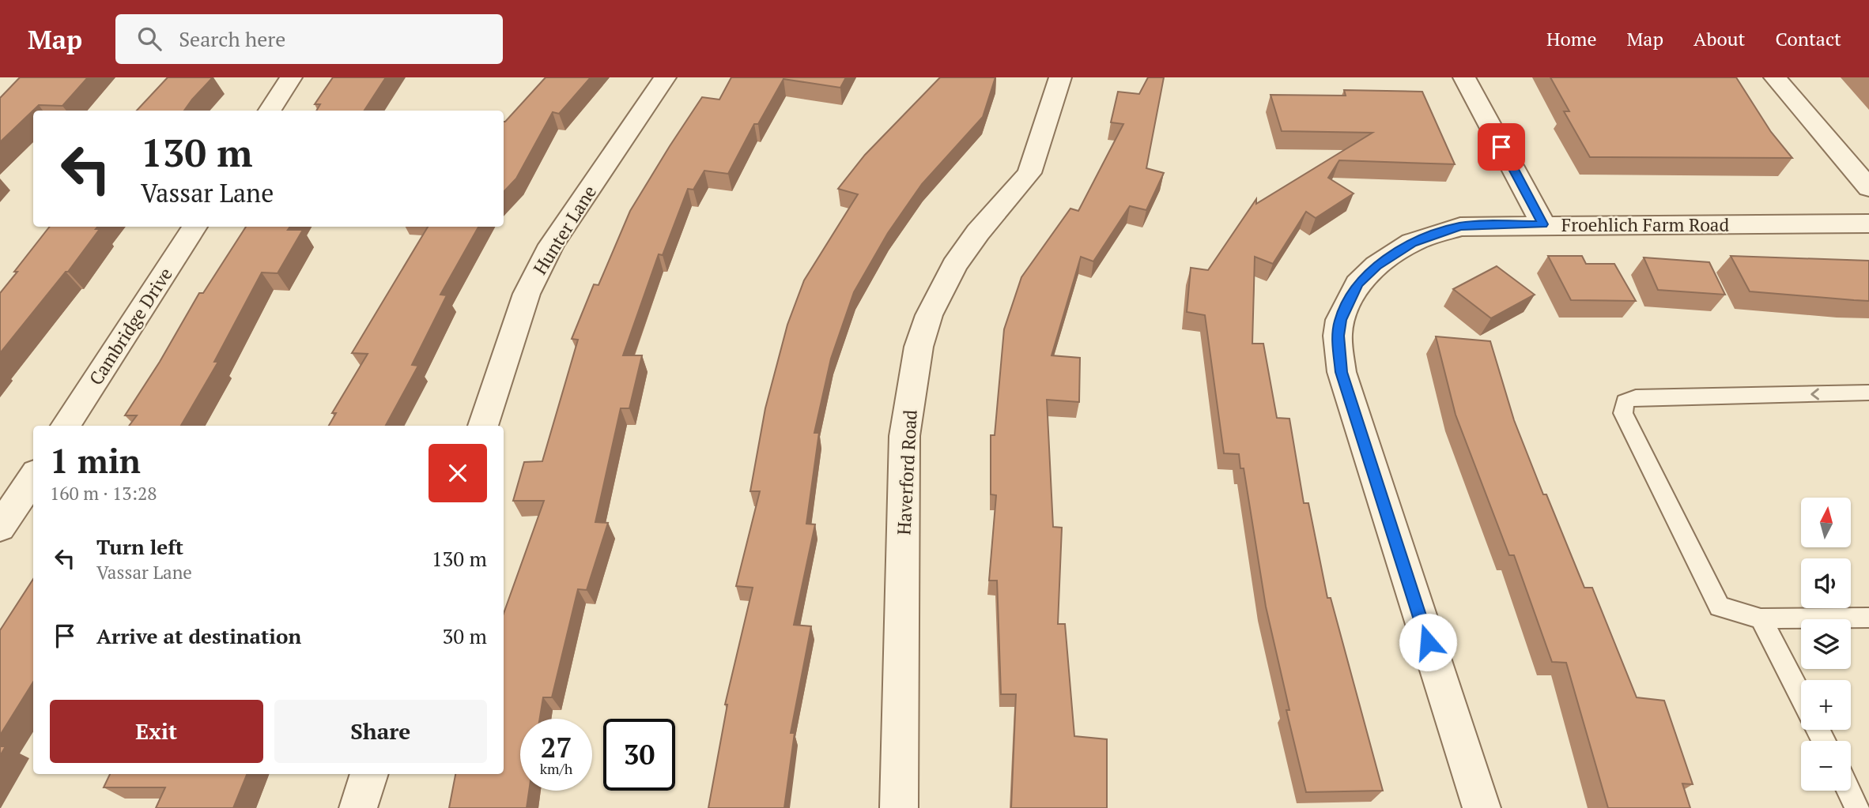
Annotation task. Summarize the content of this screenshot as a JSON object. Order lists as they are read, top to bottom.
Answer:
{
  "streets": {
    "street": [
      "Froehlich Farm Road",
      "Hunter Lane",
      "Cambridge Drive",
      "Haverford Road"
    ]
  },
  "north": "top",
  "page": {
    "header": "Map",
    "search": "Search here",
    "nav": [
      "Home",
      "Map",
      "About",
      "Contact"
    ],
    "turn": ["130 m", "Vassar Lane"],
    "heading": ["1 min", "160 m · 13:28"],
    "map_buttons": ["+", "−"],
    "list": [
      {
        "name": "Turn left",
        "note": "Vassar Lane",
        "value": "130 m"
      },
      {
        "name": "Arrive at destination",
        "value": "30 m"
      }
    ],
    "buttons": ["Exit", "Share"],
    "speed": "27 km/h",
    "limit": "30"
  }
}
